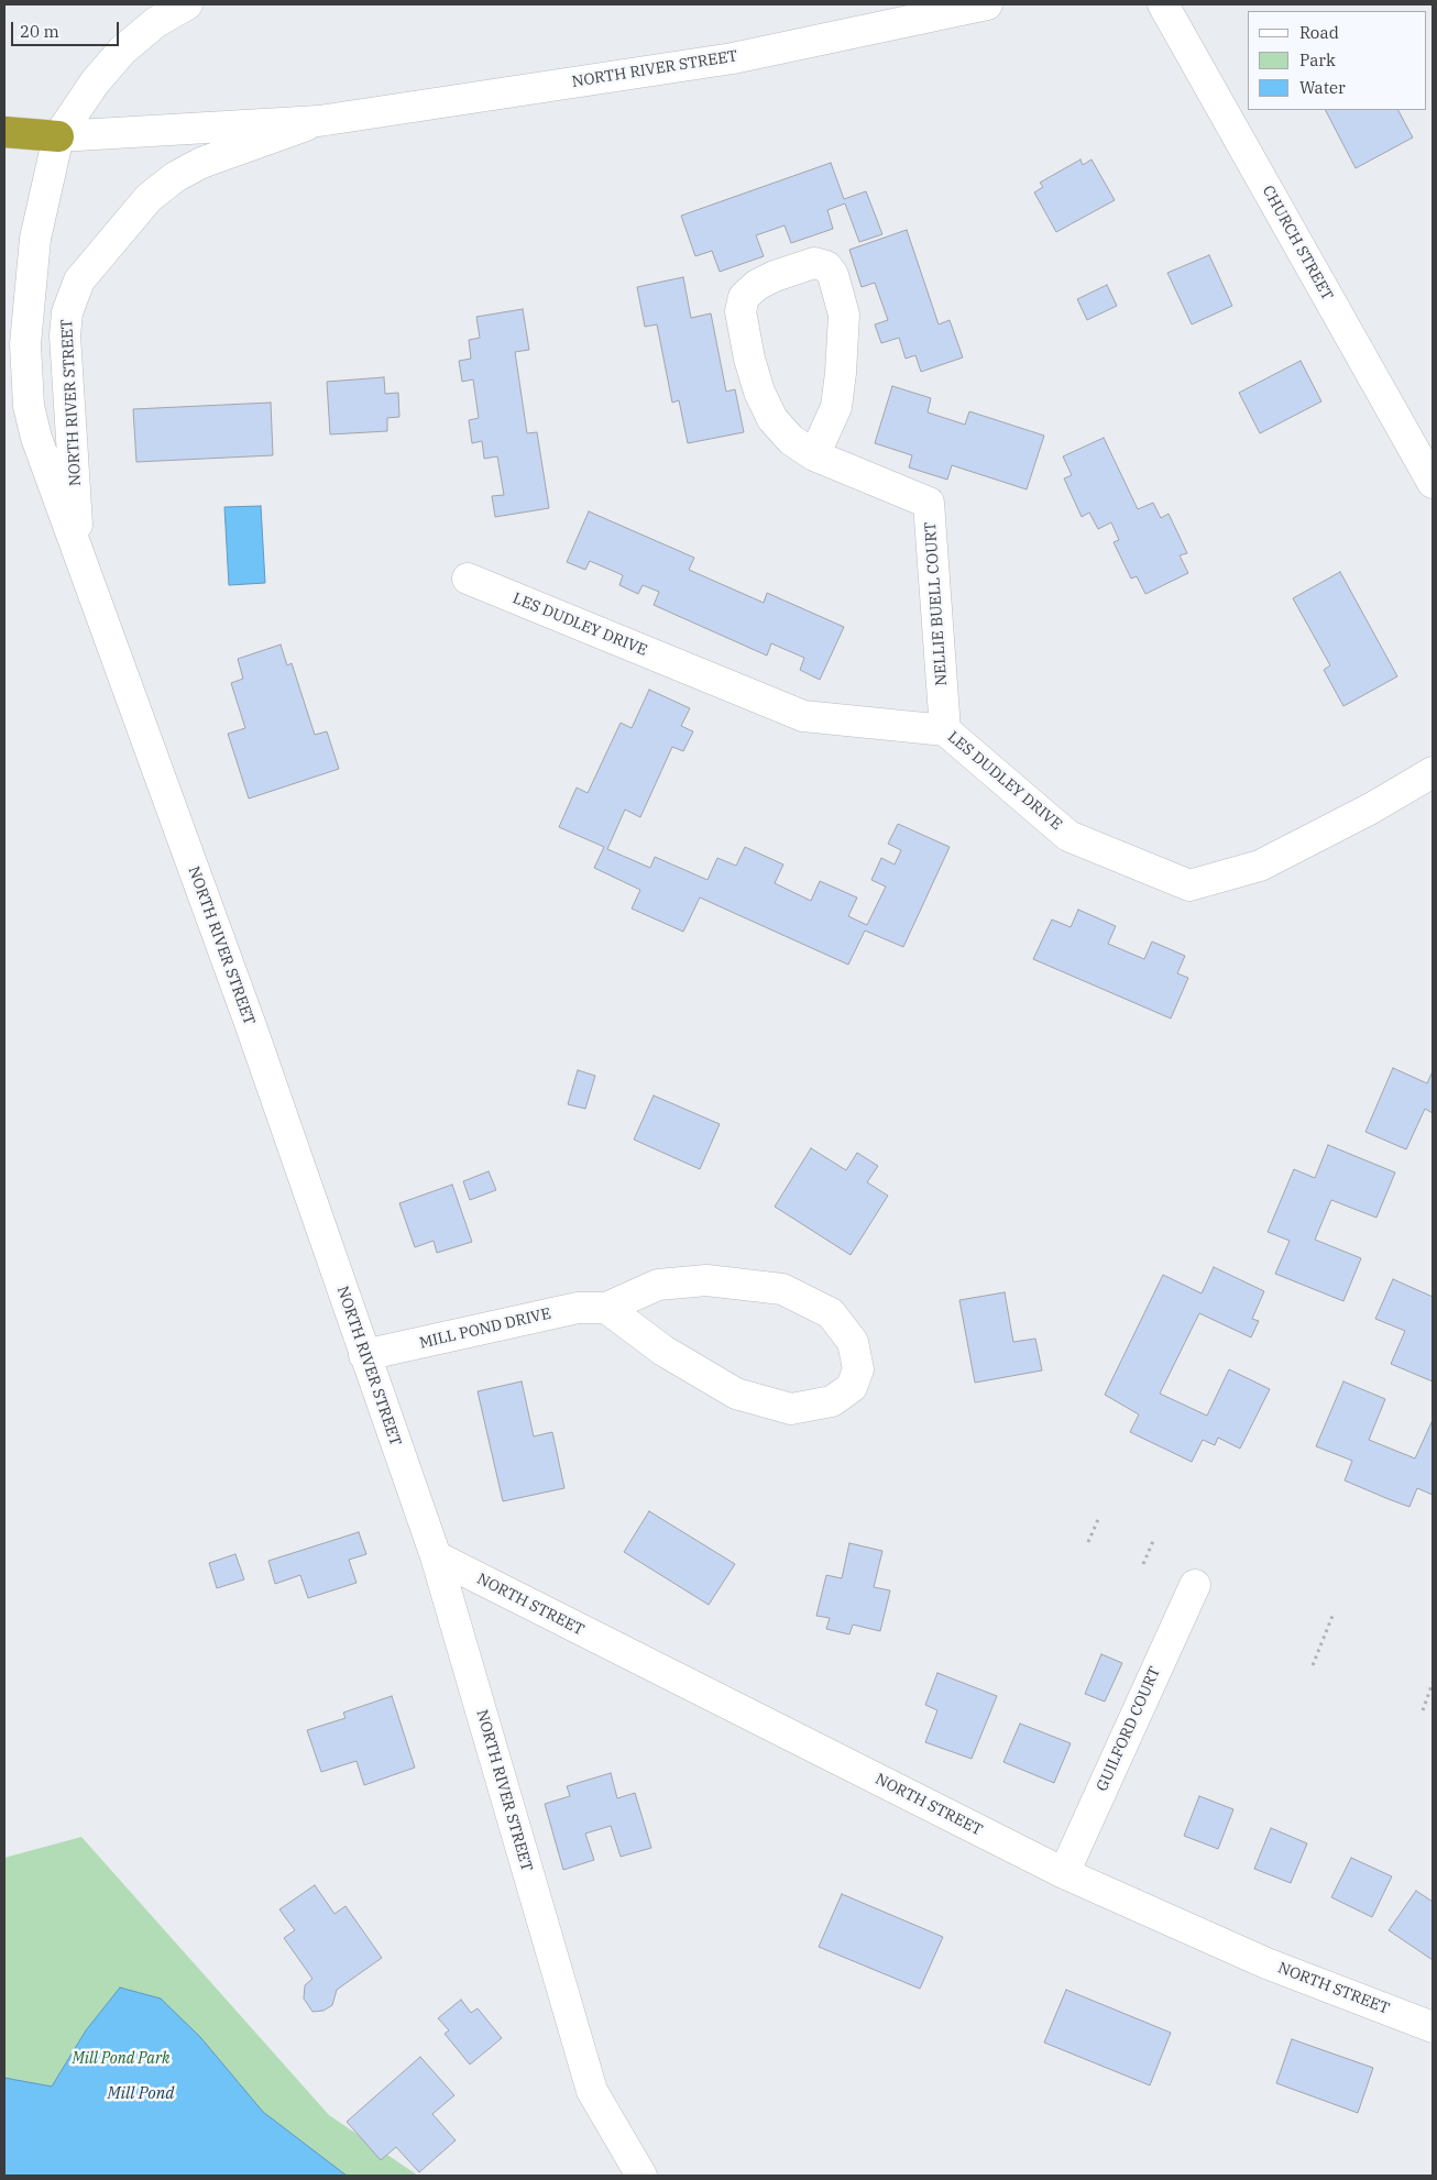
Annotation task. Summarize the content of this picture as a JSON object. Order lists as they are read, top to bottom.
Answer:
{
  "streets": {
    "street": [
      "NORTH RIVER STREET",
      "CHURCH STREET",
      "NELLIE BUELL COURT",
      "LES DUDLEY DRIVE",
      "MILL POND DRIVE",
      "NORTH STREET",
      "GUILFORD COURT"
    ]
  },
  "crossings": [
    ["NORTH RIVER STREET", "MILL POND DRIVE"],
    ["NORTH RIVER STREET", "NORTH STREET"],
    ["NELLIE BUELL COURT", "LES DUDLEY DRIVE"],
    ["NORTH STREET", "GUILFORD COURT"]
  ],
  "water": ["Mill Pond"],
  "parks": ["Mill Pond Park"],
  "legend": ["Road", "Park", "Water"],
  "scale_bar": "20 m"
}
